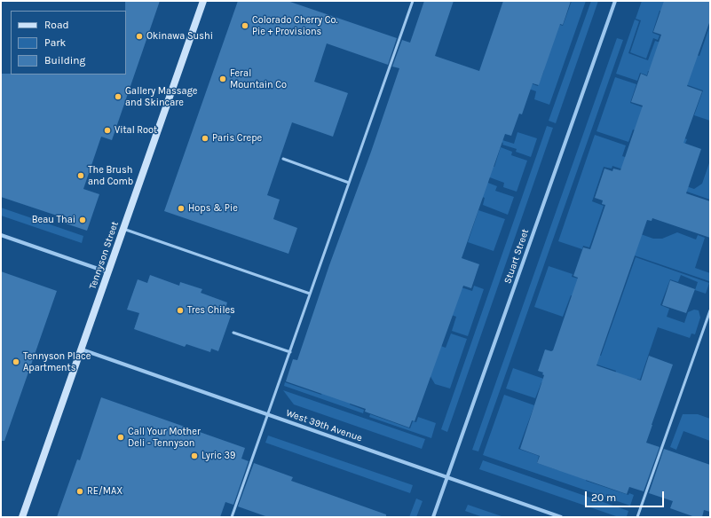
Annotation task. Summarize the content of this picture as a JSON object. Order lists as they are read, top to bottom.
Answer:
{
  "streets": {
    "street": ["Tennyson Street", "Stuart Street", "West 39th Avenue"]
  },
  "crossings": [
    ["Tennyson Street", "West 39th Avenue"],
    ["Stuart Street", "West 39th Avenue"]
  ],
  "places": [
    "Colorado Cherry Co. Pie + Provisions",
    "Okinawa Sushi",
    "Feral Mountain Co",
    "Gallery Massage and Skincare",
    "Vital Root",
    "Paris Crepe",
    "The Brush and Comb",
    "Hops & Pie",
    "Beau Thai",
    "Tres Chiles",
    "Tennyson Place Apartments",
    "Call Your Mother Deli - Tennyson",
    "Lyric 39",
    "RE/MAX"
  ],
  "legend": ["Road", "Park", "Building"],
  "scale_bar": "20 m"
}
